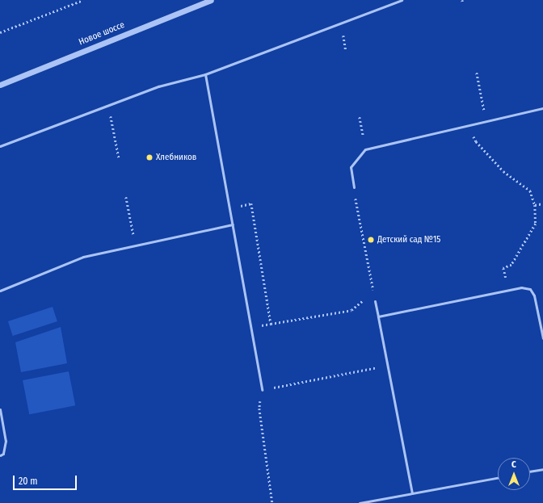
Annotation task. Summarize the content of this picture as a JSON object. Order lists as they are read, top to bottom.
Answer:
{
  "streets": {
    "street": ["Новое шоссе"]
  },
  "places": ["Хлебников", "Детский сад №15"],
  "scale_bar": "20 m",
  "north": "top"
}
